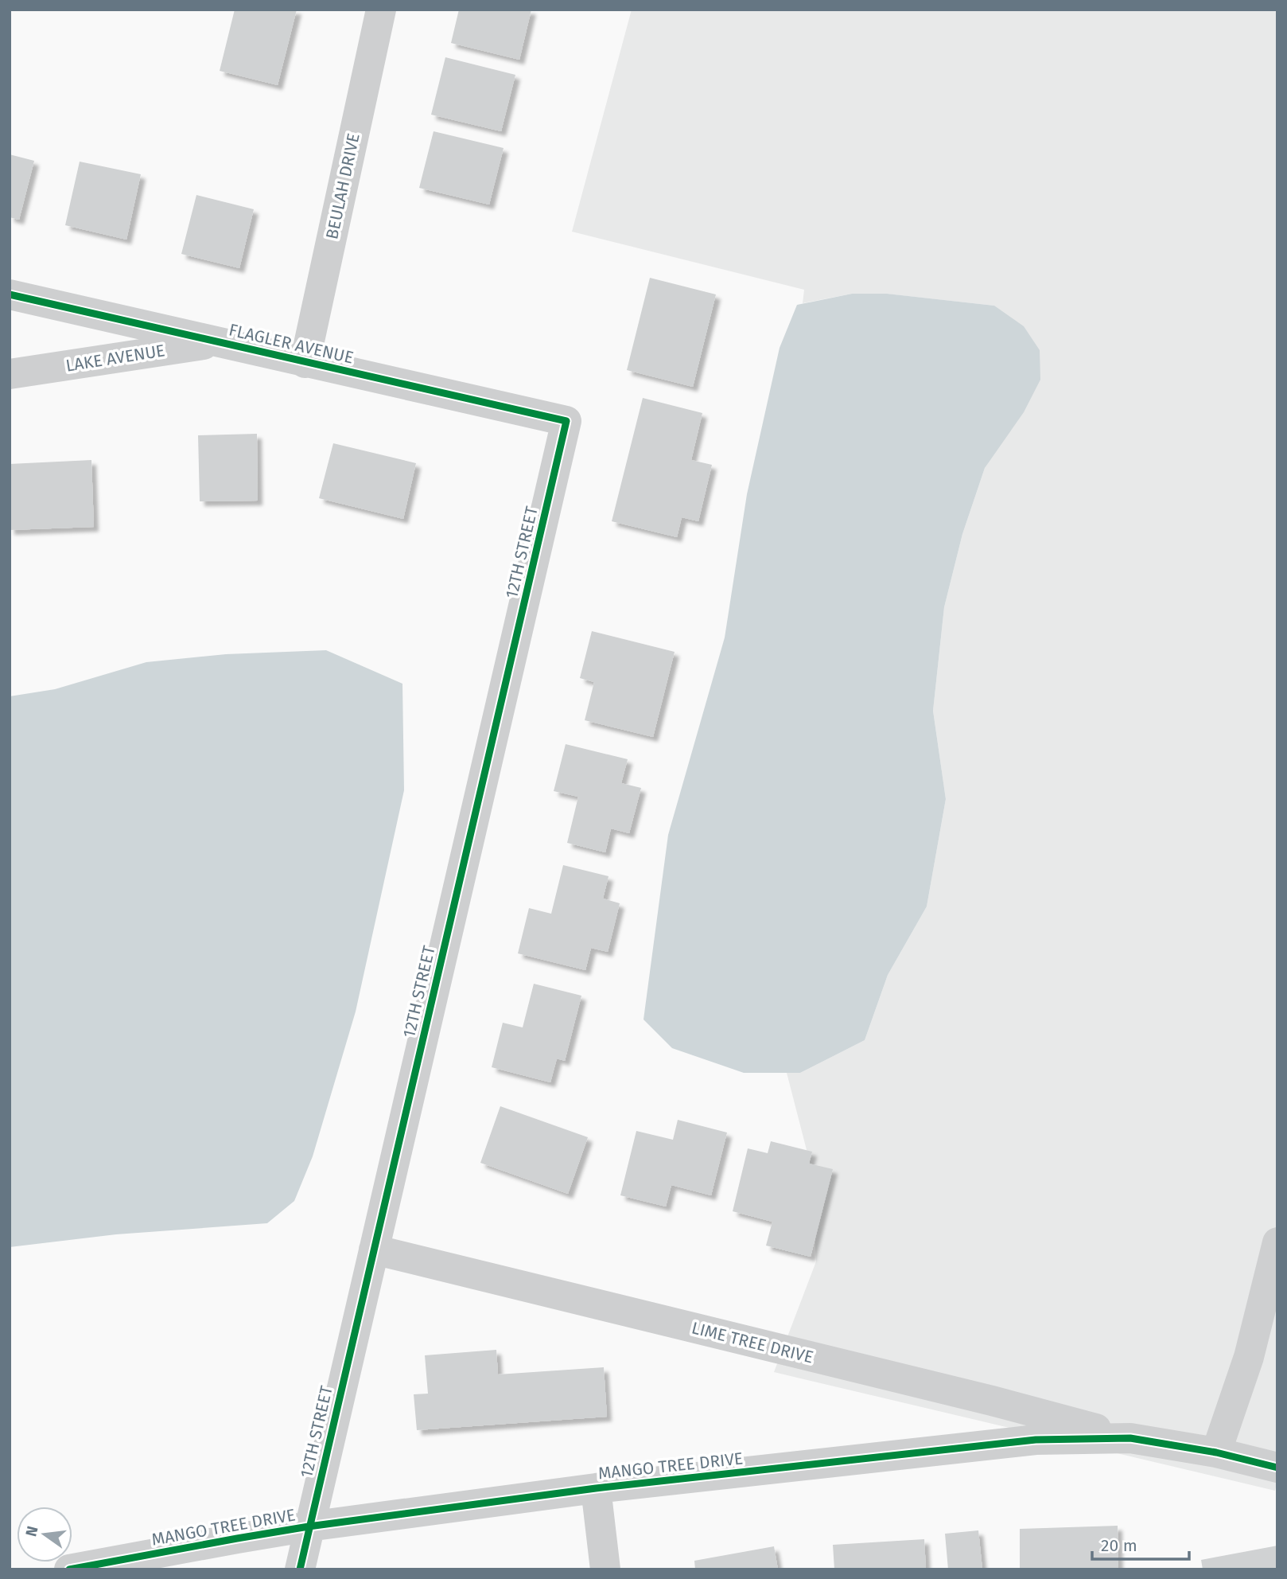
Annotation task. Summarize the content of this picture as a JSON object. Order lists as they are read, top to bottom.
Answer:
{
  "streets": {
    "street": [
      "BEULAH DRIVE",
      "FLAGLER AVENUE",
      "LAKE AVENUE",
      "12TH STREET",
      "LIME TREE DRIVE",
      "MANGO TREE DRIVE"
    ]
  },
  "crossings": [
    ["BEULAH DRIVE", "FLAGLER AVENUE"],
    ["FLAGLER AVENUE", "LAKE AVENUE"],
    ["FLAGLER AVENUE", "12TH STREET"],
    ["12TH STREET", "LIME TREE DRIVE"],
    ["12TH STREET", "MANGO TREE DRIVE"],
    ["LIME TREE DRIVE", "MANGO TREE DRIVE"]
  ],
  "scale_bar": "20 m",
  "north": "left"
}
